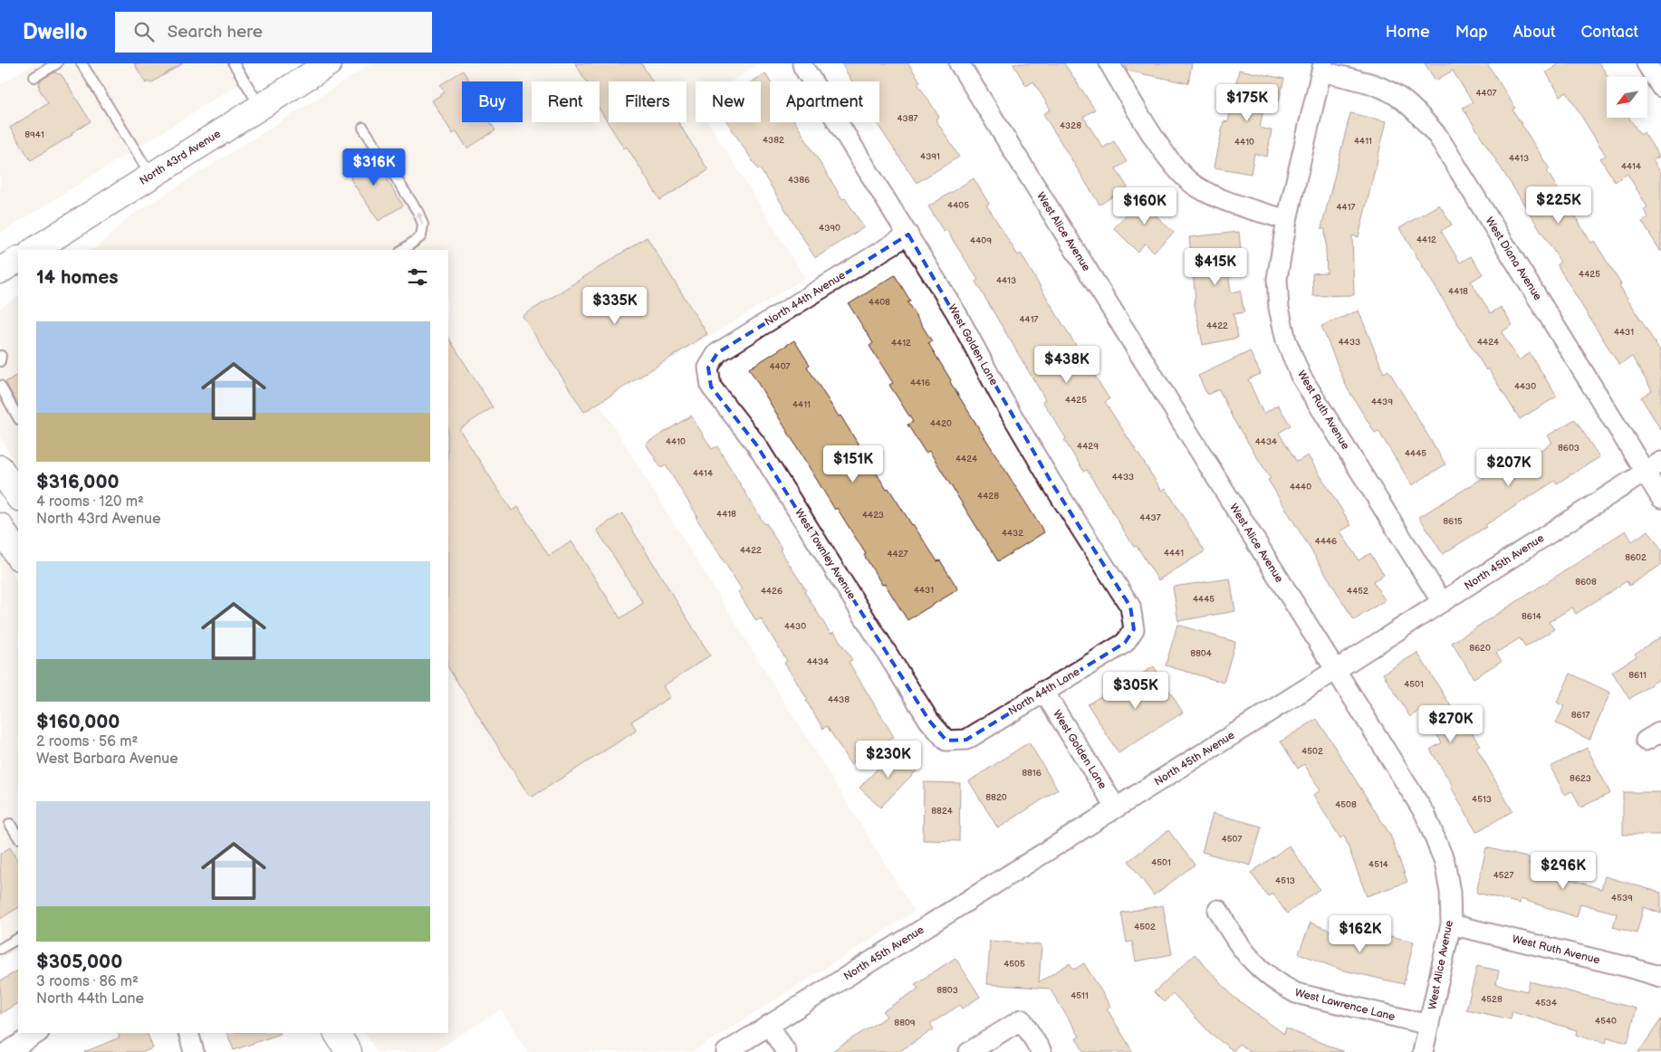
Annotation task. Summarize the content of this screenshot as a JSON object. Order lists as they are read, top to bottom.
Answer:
{
  "streets": {
    "main road": ["North 43rd Avenue"],
    "street": [
      "West Alice Avenue",
      "West Diana Avenue",
      "North 44th Avenue",
      "West Golden Lane",
      "West Ruth Avenue",
      "West Townley Avenue",
      "North 45th Avenue",
      "North 44th Lane",
      "West Lawrence Lane"
    ]
  },
  "crossings": [
    ["West Alice Avenue", "West Ruth Avenue"],
    ["West Alice Avenue", "North 45th Avenue"],
    ["West Alice Avenue", "West Lawrence Lane"],
    ["West Diana Avenue", "West Ruth Avenue"],
    ["West Diana Avenue", "North 45th Avenue"],
    ["North 44th Avenue", "West Golden Lane"],
    ["North 44th Avenue", "West Townley Avenue"],
    ["West Golden Lane", "North 45th Avenue"],
    ["West Golden Lane", "North 44th Lane"],
    ["West Ruth Avenue", "North 45th Avenue"],
    ["West Townley Avenue", "North 44th Lane"]
  ],
  "house_numbers": [
    "4407",
    "4387",
    "4328",
    "8941",
    "4382",
    "4411",
    "4410",
    "4391",
    "4413",
    "4414",
    "4386",
    "4405",
    "4417",
    "4390",
    "4412",
    "4409",
    "4425",
    "4413",
    "4418",
    "4408",
    "4417",
    "4422",
    "4431",
    "4433",
    "4424",
    "4412",
    "4407",
    "4416",
    "4430",
    "4425",
    "4439",
    "4411",
    "4420",
    "4410",
    "4434",
    "4429",
    "8603",
    "4445",
    "4424",
    "4414",
    "4433",
    "4440",
    "4428",
    "4418",
    "4423",
    "4437",
    "8615",
    "4432",
    "4446",
    "4422",
    "4441",
    "4427",
    "8602",
    "8608",
    "4431",
    "4426",
    "4452",
    "4445",
    "8614",
    "4430",
    "8620",
    "8804",
    "4434",
    "8611",
    "4501",
    "4438",
    "8617",
    "4502",
    "8816",
    "8623",
    "8820",
    "4513",
    "4508",
    "8824",
    "4507",
    "4501",
    "4514",
    "4527",
    "4513",
    "4539",
    "4502",
    "4505",
    "8803",
    "4511",
    "4528",
    "4534",
    "4540",
    "8809"
  ],
  "north": "bottom left",
  "page": {
    "header": "Dwello",
    "search": "Search here",
    "nav": [
      "Home",
      "Map",
      "About",
      "Contact"
    ],
    "chip": [
      "Buy",
      "Rent",
      "Filters",
      "New",
      "Apartment"
    ],
    "price": [
      "$175K",
      "$316K",
      "$225K",
      "$160K",
      "$415K",
      "$335K",
      "$438K",
      "$151K",
      "$207K",
      "$305K",
      "$270K",
      "$230K",
      "$296K",
      "$162K"
    ],
    "heading": "14 homes",
    "list": [
      {
        "name": "$316,000",
        "note": "4 rooms · 120 m² · North 43rd Avenue"
      },
      {
        "name": "$160,000",
        "note": "2 rooms · 56 m² · West Barbara Avenue"
      },
      {
        "name": "$305,000",
        "note": "3 rooms · 86 m² · North 44th Lane"
      }
    ]
  }
}
